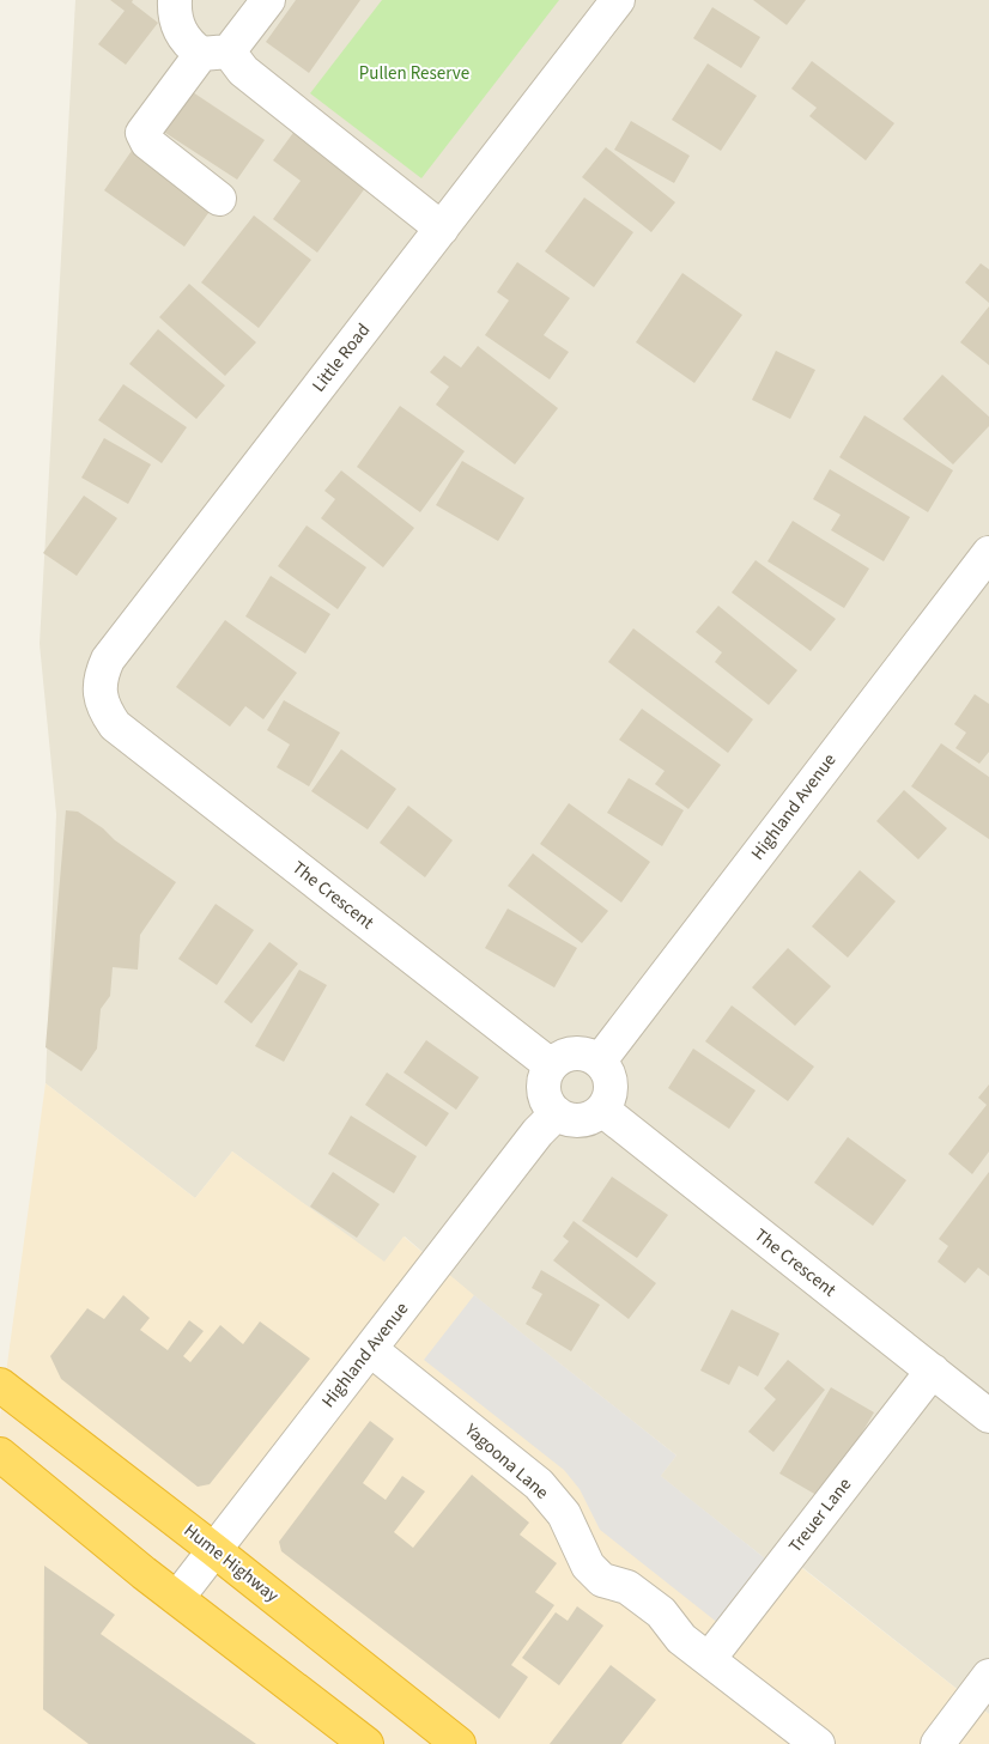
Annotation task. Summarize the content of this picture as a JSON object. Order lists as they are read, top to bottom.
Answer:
{
  "streets": {
    "highway": ["Hume Highway"],
    "street": [
      "Little Road",
      "Highland Avenue",
      "The Crescent",
      "Yagoona Lane",
      "Treuer Lane"
    ]
  },
  "crossings": [
    ["Little Road", "The Crescent"],
    ["Highland Avenue", "The Crescent"],
    ["Highland Avenue", "Yagoona Lane"],
    ["Highland Avenue", "Hume Highway"],
    ["The Crescent", "Treuer Lane"],
    ["Yagoona Lane", "Treuer Lane"]
  ],
  "parks": ["Pullen Reserve"]
}
